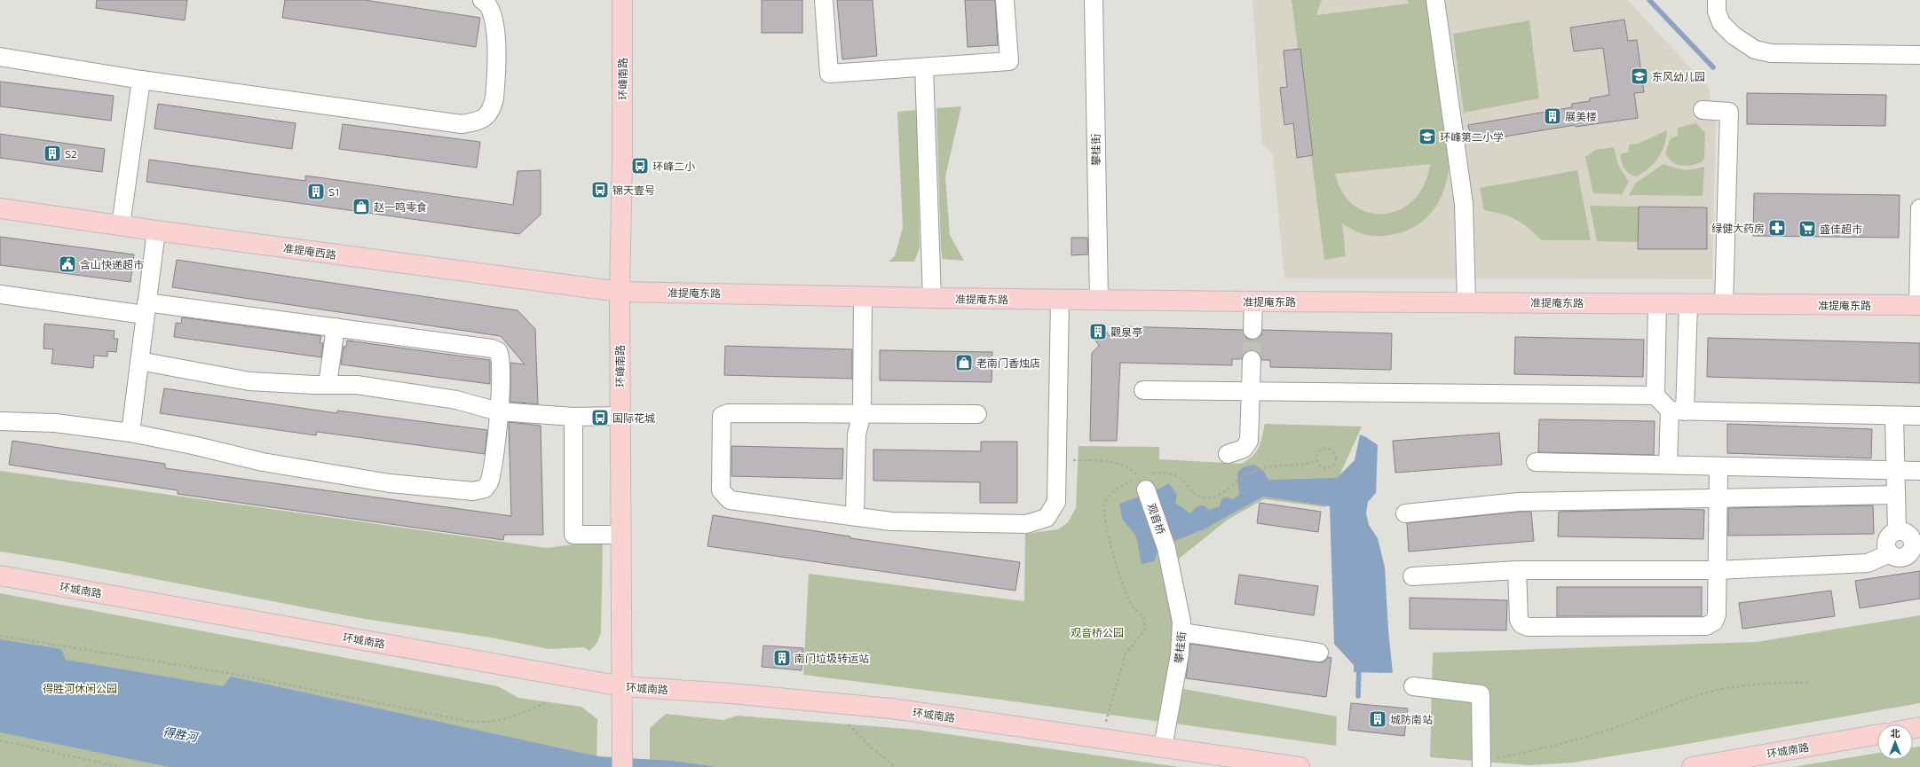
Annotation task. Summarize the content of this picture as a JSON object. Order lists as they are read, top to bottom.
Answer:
{
  "streets": {
    "main road": [
      "环峰南路",
      "准提庵西路",
      "准提庵东路",
      "环城南路"
    ],
    "street": ["攀桂街", "观音桥"]
  },
  "crossings": [
    ["环峰南路", "准提庵西路"],
    ["环峰南路", "准提庵东路"],
    ["环峰南路", "环城南路"],
    ["攀桂街", "准提庵东路"],
    ["攀桂街", "观音桥"],
    ["攀桂街", "环城南路"],
    ["准提庵西路", "准提庵东路"]
  ],
  "water": ["得胜河"],
  "parks": ["观音桥公园", "得胜河休闲公园"],
  "places": {
    "school or university": ["东风幼儿园", "环峰第二小学"],
    "building": [
      "展美楼",
      "S2",
      "S1",
      "觀泉亭",
      "南门垃圾转运站",
      "城防南站"
    ],
    "bus stop": ["环峰二小", "锦天壹号", "国际花城"],
    "shop": ["赵一鸣零食", "老南门香烛店"],
    "pharmacy": ["绿健大药房"],
    "supermarket": ["盛佳超市"],
    "public building": ["含山快递超市"]
  },
  "north": "top"
}
